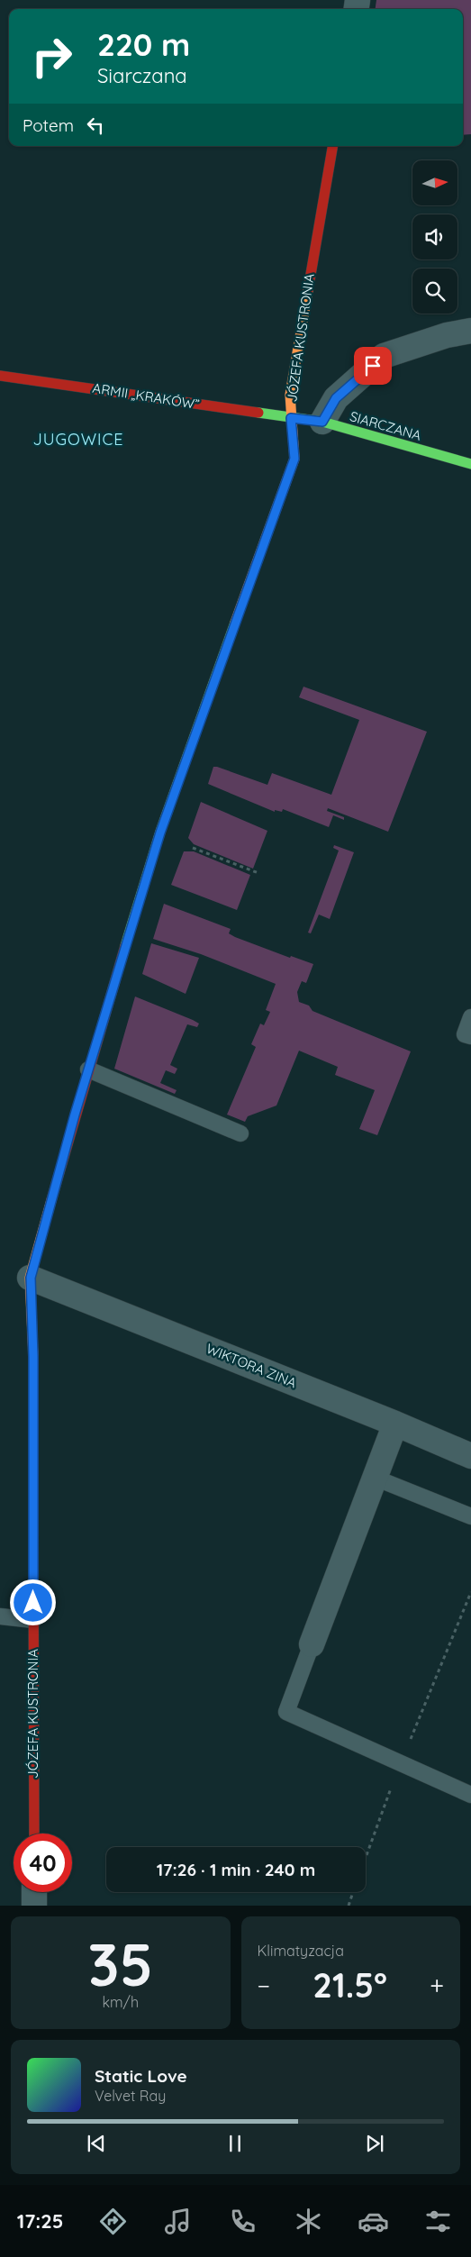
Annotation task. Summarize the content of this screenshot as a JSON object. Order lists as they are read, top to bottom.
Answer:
{
  "streets": {
    "street": [
      "JÓZEFA KUSTRONIA",
      "ARMII „KRAKÓW”",
      "SIARCZANA",
      "WIKTORA ZINA"
    ]
  },
  "crossings": [
    ["JÓZEFA KUSTRONIA", "ARMII „KRAKÓW”"],
    ["JÓZEFA KUSTRONIA", "SIARCZANA"],
    ["JÓZEFA KUSTRONIA", "WIKTORA ZINA"],
    ["ARMII „KRAKÓW”", "SIARCZANA"]
  ],
  "districts": ["JUGOWICE"],
  "north": "right",
  "page": {
    "turn": ["220 m", "Siarczana"],
    "then": "Potem",
    "limit": "40",
    "trip": "17:26 · 1 min · 240 m",
    "tile": [
      ["35", "km/h"],
      "Klimatyzacja"
    ],
    "heat": ["−", "21.5°", "+"],
    "song": ["Static Love", "Velvet Ray"],
    "tabs": "17:25"
  }
}
